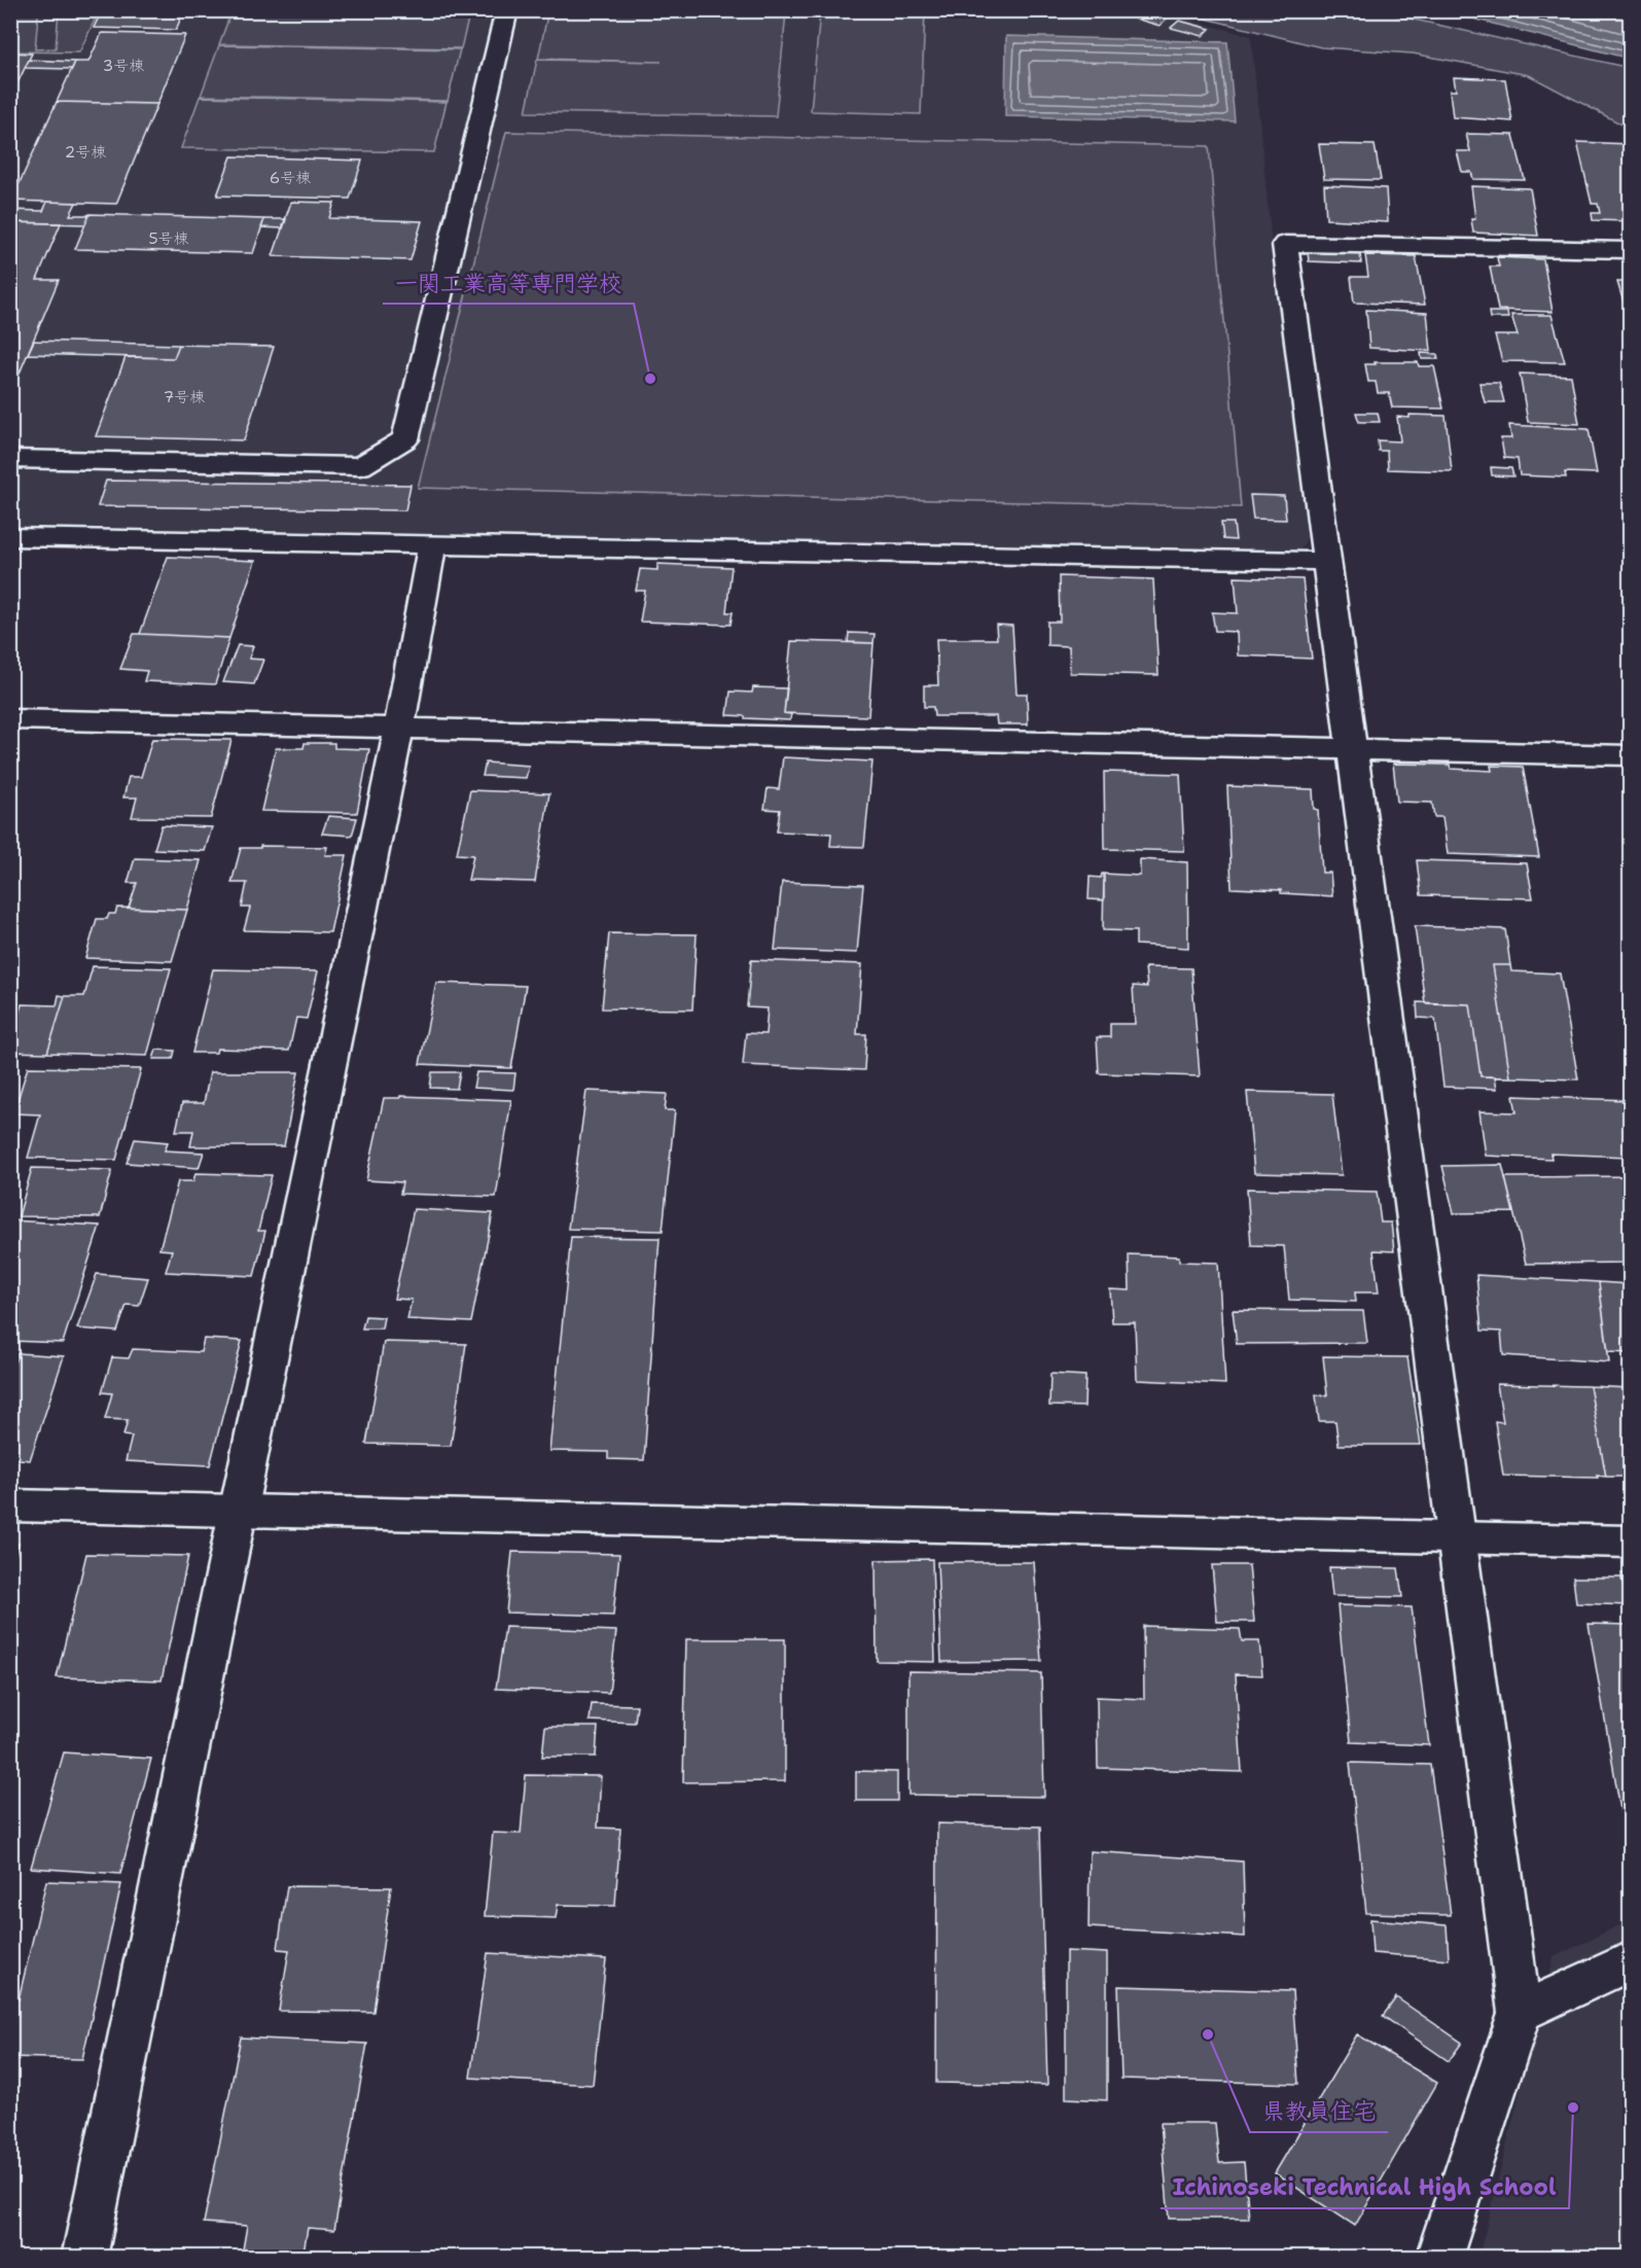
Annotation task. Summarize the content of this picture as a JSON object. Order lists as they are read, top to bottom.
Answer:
{
  "places": ["一関工業高等専門学校", "県教員住宅", "Ichinoseki Technical High School"],
  "house_numbers": [
    "3号棟",
    "2号棟",
    "6号棟",
    "5号棟",
    "7号棟"
  ]
}
